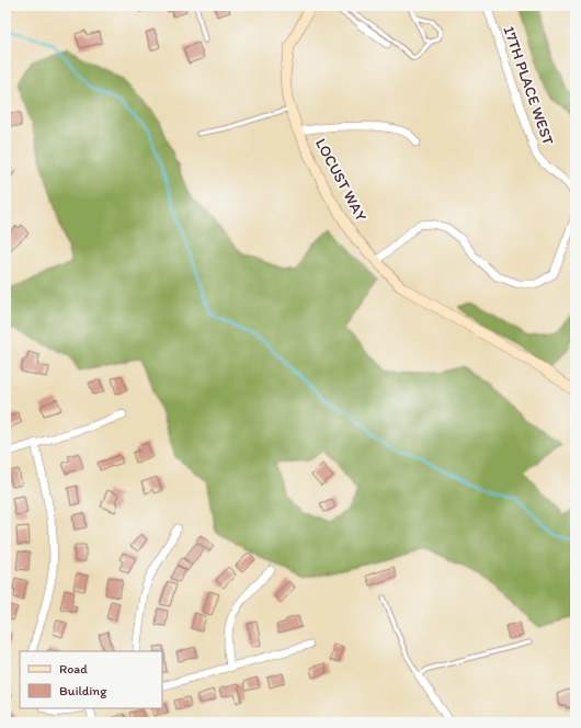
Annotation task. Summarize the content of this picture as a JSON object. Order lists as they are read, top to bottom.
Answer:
{
  "streets": {
    "main road": ["LOCUST WAY"],
    "street": ["17TH PLACE WEST"]
  },
  "legend": ["Road", "Building"]
}
